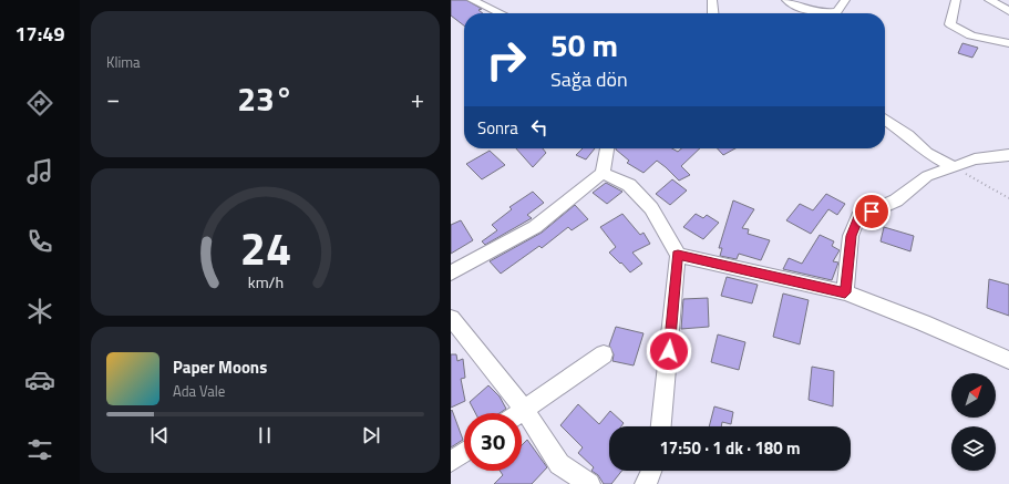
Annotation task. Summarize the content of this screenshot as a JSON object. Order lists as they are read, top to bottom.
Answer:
{
  "north": "top right",
  "page": {
    "tabs": "17:49",
    "tile": "Klima",
    "turn": ["50 m", "Sağa dön"],
    "heat": ["−", "23°", "+"],
    "then": "Sonra",
    "song": ["Paper Moons", "Ada Vale"],
    "limit": "30",
    "trip": "17:50 · 1 dk · 180 m",
    "gauge": ["24", "km/h"]
  }
}
